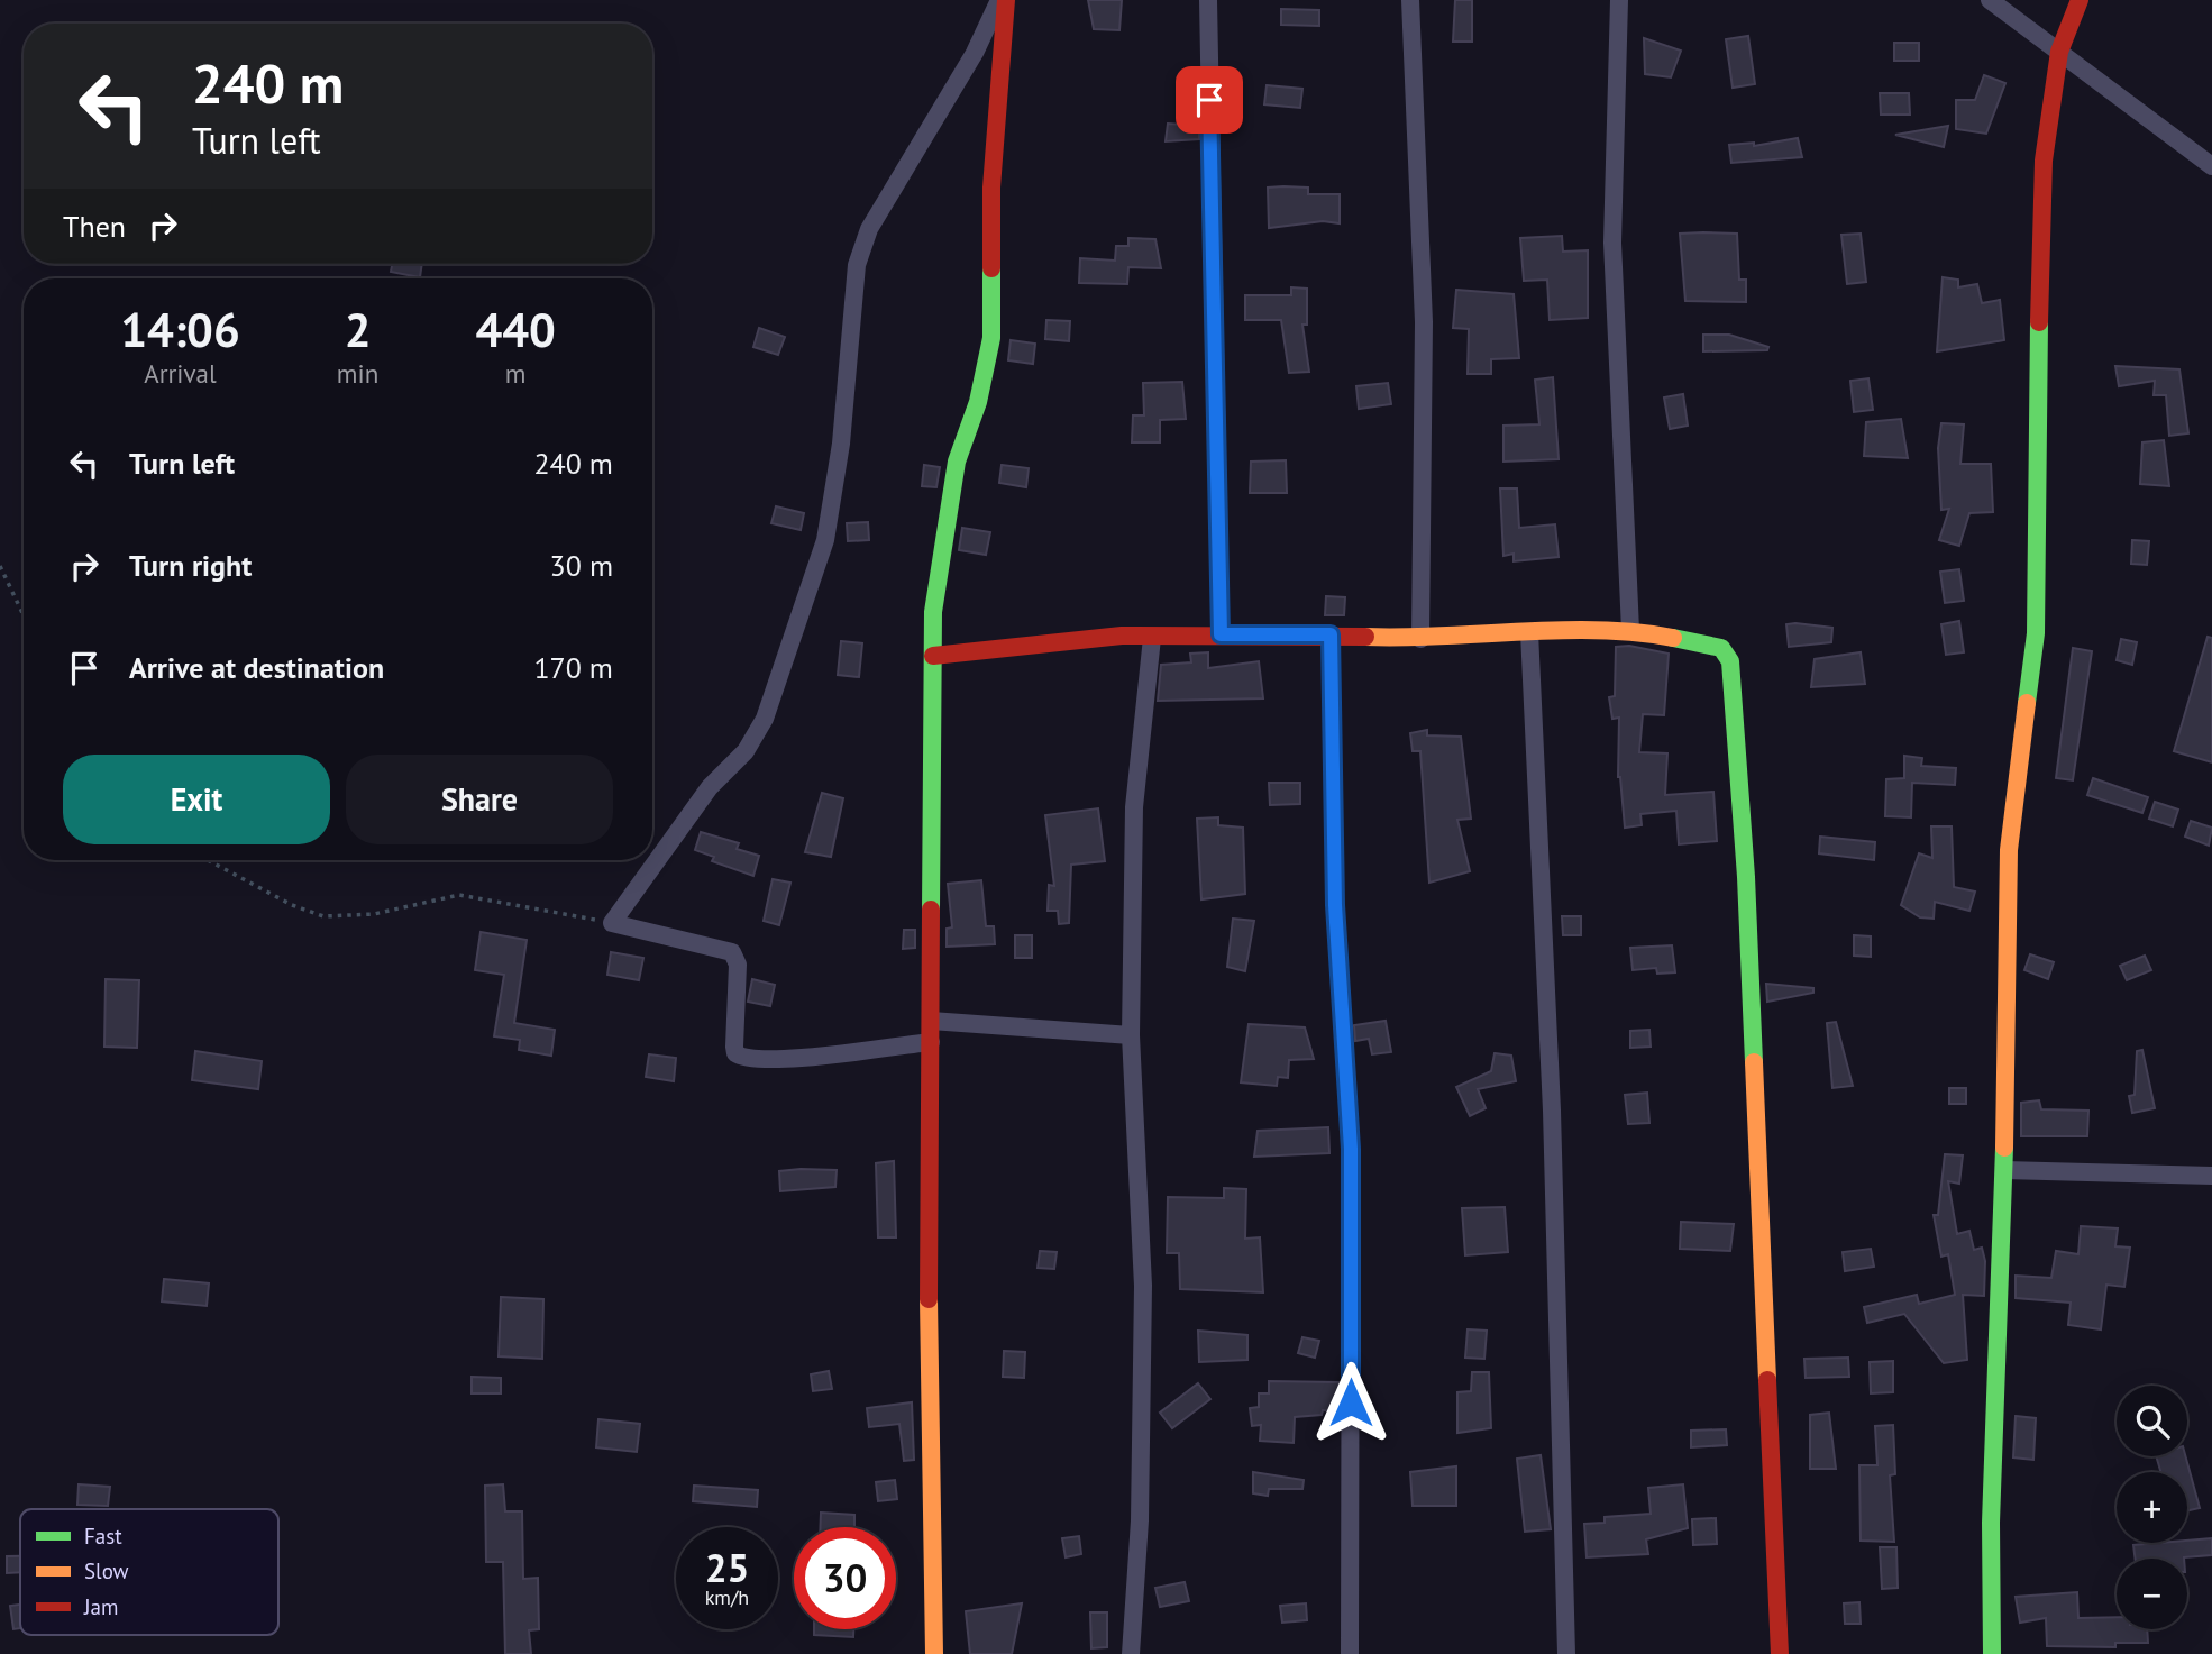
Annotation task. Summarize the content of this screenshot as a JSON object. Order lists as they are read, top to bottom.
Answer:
{
  "legend": ["Fast", "Slow", "Jam"],
  "page": {
    "turn": ["240 m", "Turn left"],
    "then": "Then",
    "eta": [
      "14:06",
      "Arrival",
      "2",
      "min",
      "440",
      "m"
    ],
    "list": [
      {
        "name": "Turn left",
        "value": "240 m"
      },
      {
        "name": "Turn right",
        "value": "30 m"
      },
      {
        "name": "Arrive at destination",
        "value": "170 m"
      }
    ],
    "buttons": ["Exit", "Share"],
    "map_buttons": ["+", "−"],
    "speed": "25 km/h",
    "limit": "30"
  }
}
